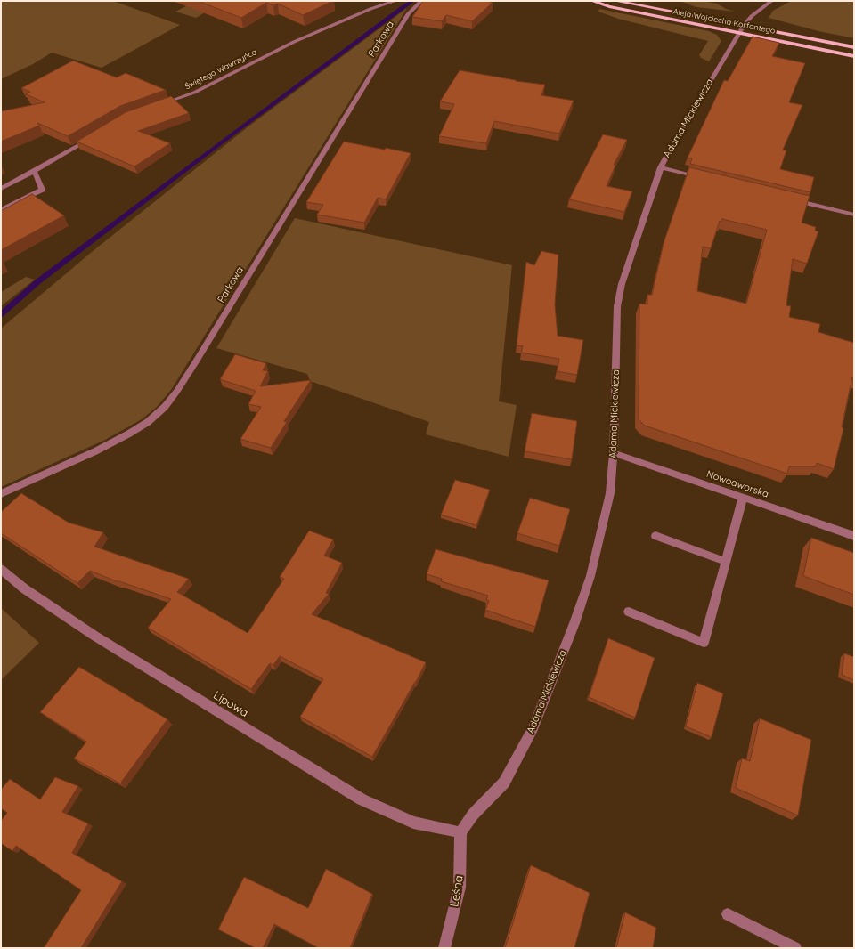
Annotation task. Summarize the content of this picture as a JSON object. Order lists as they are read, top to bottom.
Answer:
{
  "streets": {
    "main road": ["Aleja Wojciecha Korfantego"],
    "street": [
      "Parkowa",
      "Świętego Wawrzyńca",
      "Adama Mickiewicza",
      "Nowodworska",
      "Lipowa",
      "Leśna"
    ]
  },
  "crossings": [
    ["Aleja Wojciecha Korfantego", "Adama Mickiewicza"],
    ["Adama Mickiewicza", "Nowodworska"],
    ["Adama Mickiewicza", "Lipowa"],
    ["Adama Mickiewicza", "Leśna"],
    ["Lipowa", "Leśna"]
  ]
}
